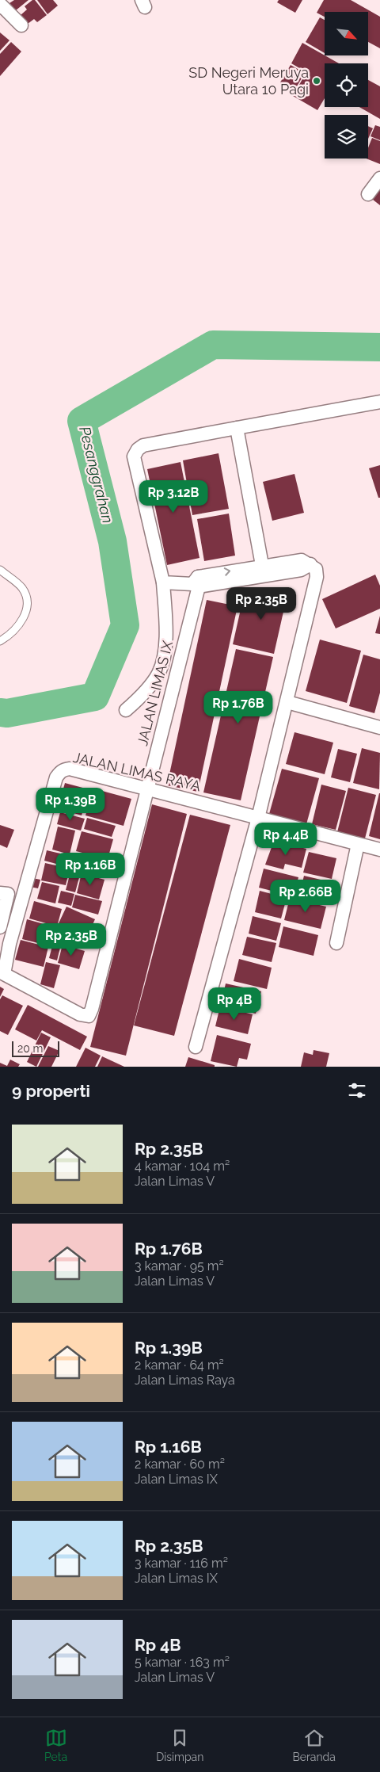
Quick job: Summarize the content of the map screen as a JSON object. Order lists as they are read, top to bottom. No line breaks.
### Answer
{"streets":{"street":["JALAN LIMAS IX","JALAN LIMAS RAYA"]},"crossings":[["JALAN LIMAS IX","JALAN LIMAS RAYA"]],"water":["Pesanggrahan"],"places":["SD Negeri Meruya Utara 10 Pagi"],"scale_bar":"20 m","north":"bottom right","page":{"price":["Rp 3.12B","Rp 2.35B","Rp 1.76B","Rp 1.39B","Rp 4.4B","Rp 1.16B","Rp 2.66B","Rp 2.35B","Rp 4B"],"scale":"20 m","heading":"9 properti","list":[{"name":"Rp 2.35B","note":"4 kamar · 104 m² · Jalan Limas V"},{"name":"Rp 1.76B","note":"3 kamar · 95 m² · Jalan Limas V"},{"name":"Rp 1.39B","note":"2 kamar · 64 m² · Jalan Limas Raya"},{"name":"Rp 1.16B","note":"2 kamar · 60 m² · Jalan Limas IX"},{"name":"Rp 2.35B","note":"3 kamar · 116 m² · Jalan Limas IX"},{"name":"Rp 4B","note":"5 kamar · 163 m² · Jalan Limas V"}],"tabs":["Peta","Disimpan","Beranda"]}}
